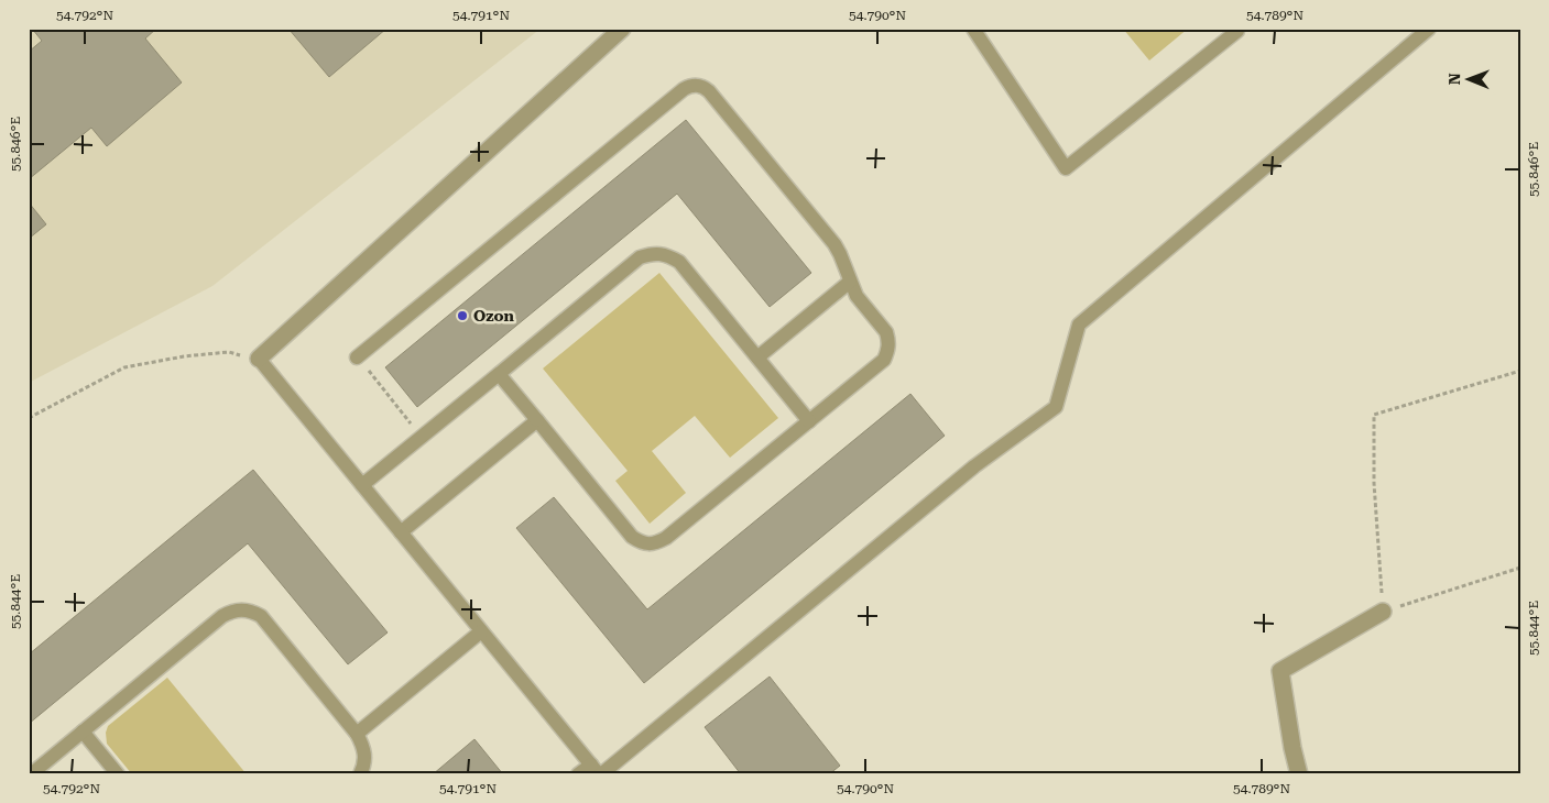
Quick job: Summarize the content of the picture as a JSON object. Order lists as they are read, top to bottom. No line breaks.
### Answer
{"places":["Ozon"],"north":"left","coordinates":["54.792°N","54.791°N","54.790°N","54.789°N","55.846°E","55.844°E"]}
